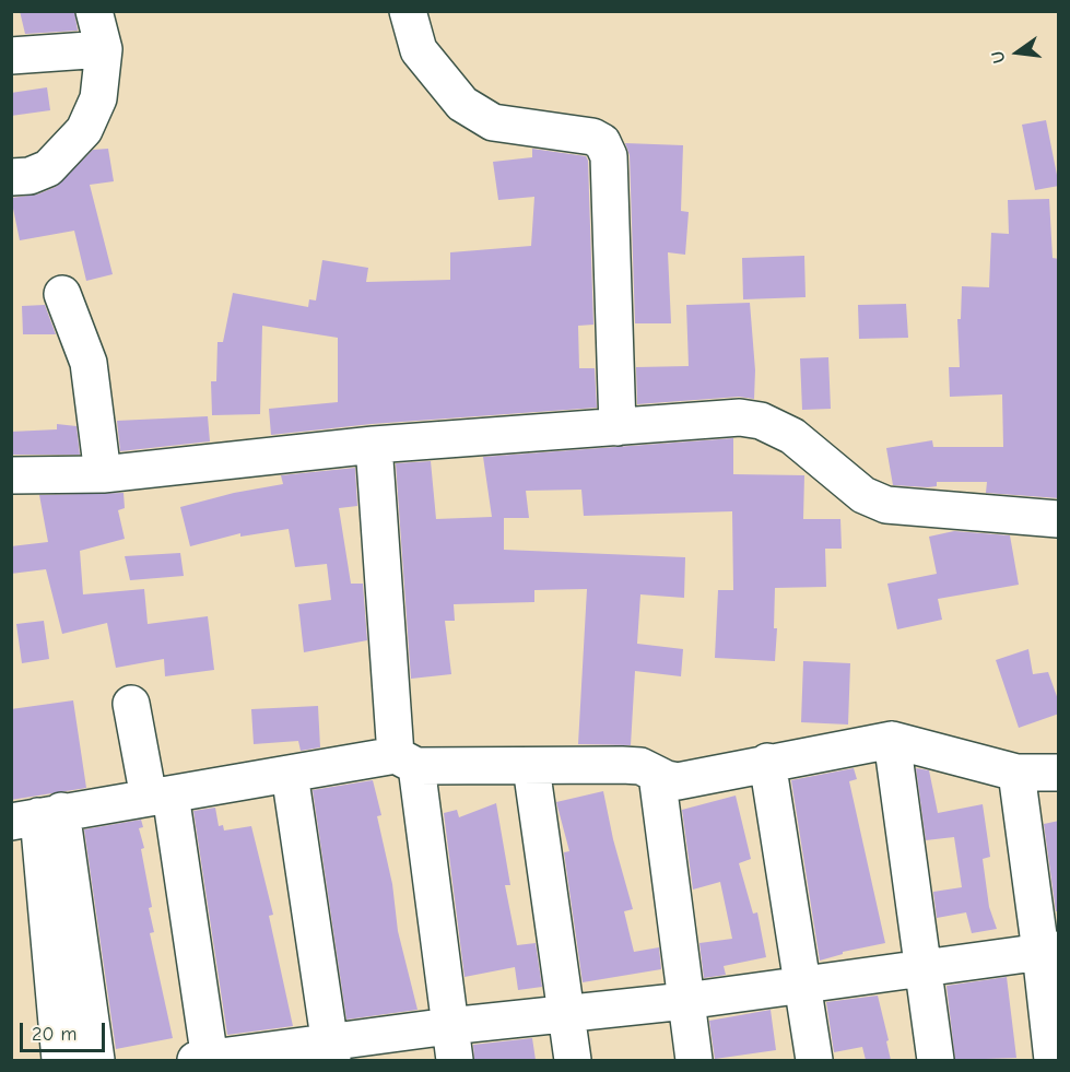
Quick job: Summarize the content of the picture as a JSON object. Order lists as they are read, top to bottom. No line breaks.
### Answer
{"scale_bar":"20 m","north":"left"}
